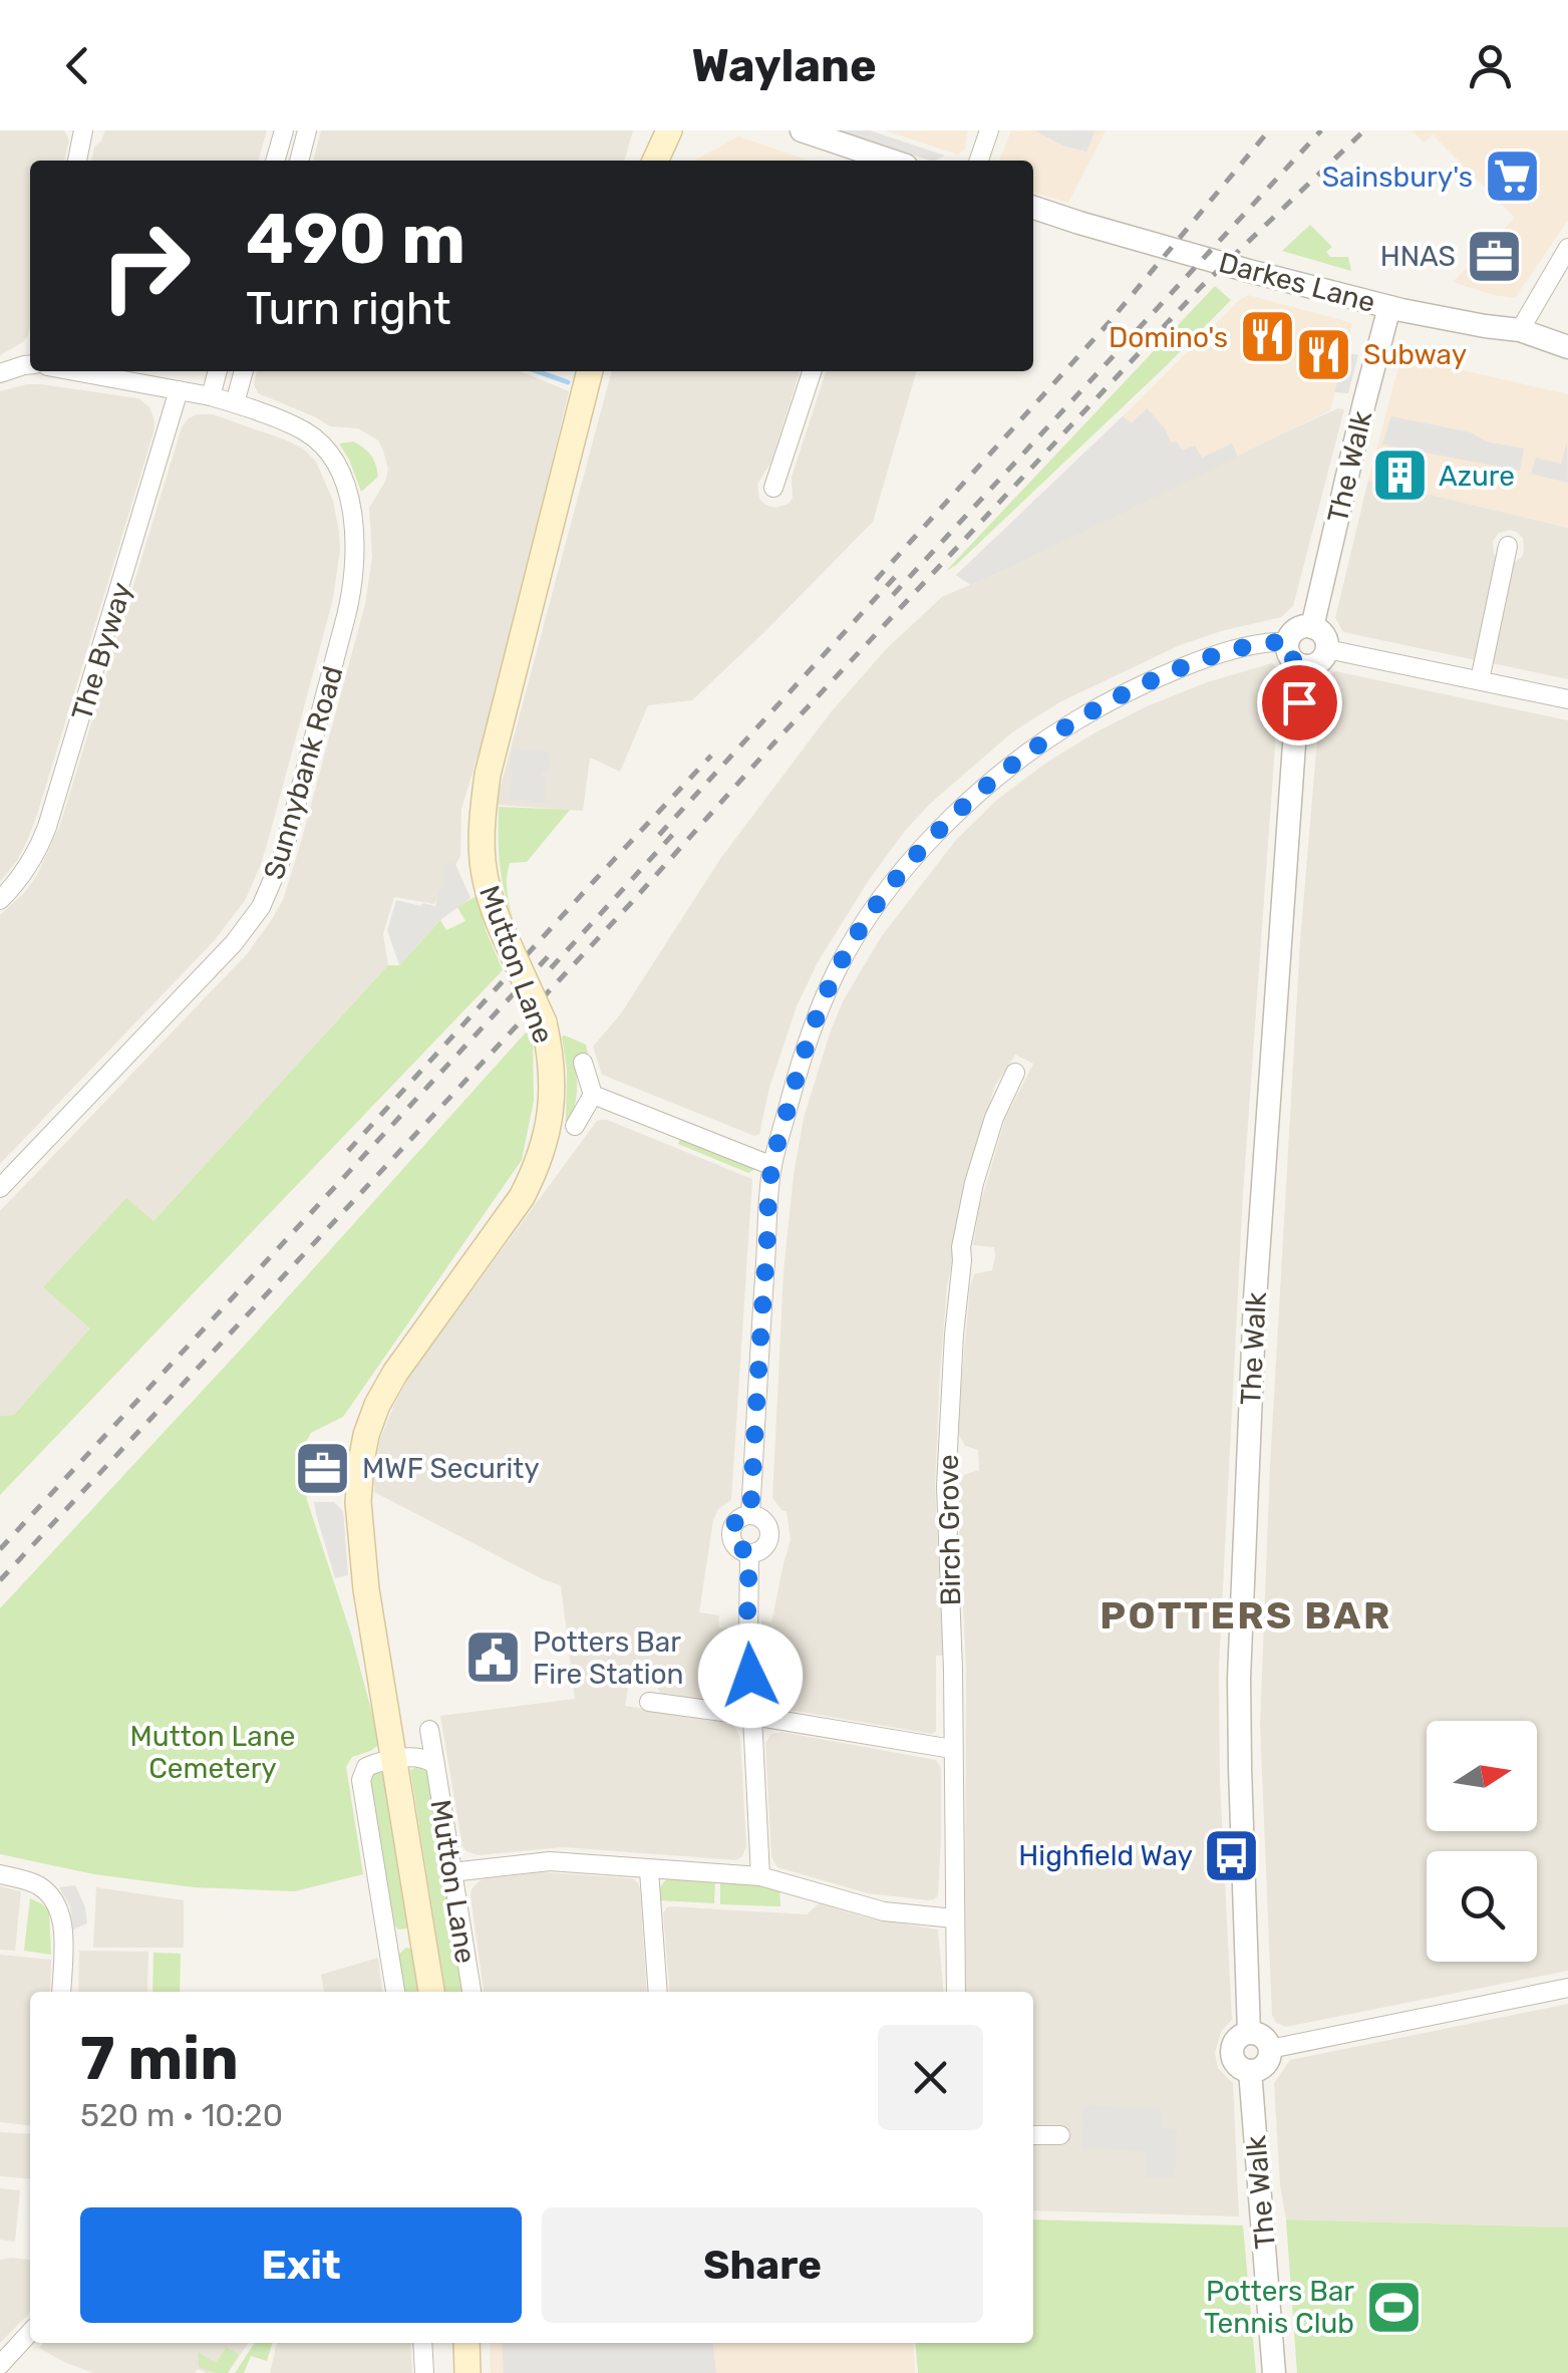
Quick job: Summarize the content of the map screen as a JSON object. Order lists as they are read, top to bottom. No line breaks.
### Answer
{"streets":{"main road":["Mutton Lane"],"street":["Darkes Lane","The Walk","The Byway","Sunnybank Road","Birch Grove"]},"crossings":[["Darkes Lane","The Walk"],["The Byway","Sunnybank Road"]],"districts":["POTTERS BAR"],"parks":["Mutton Lane Cemetery"],"places":{"supermarket":["Sainsbury's"],"office":["HNAS","MWF Security"],"restaurant":["Domino's","Subway"],"building":["Azure"],"public building":["Potters Bar Fire Station"],"bus stop":["Highfield Way"],"sports":["Potters Bar Tennis Club"]},"north":"right","page":{"header":"Waylane","turn":["490 m","Turn right"],"heading":["7 min","520 m · 10:20"],"buttons":["Exit","Share"]}}
